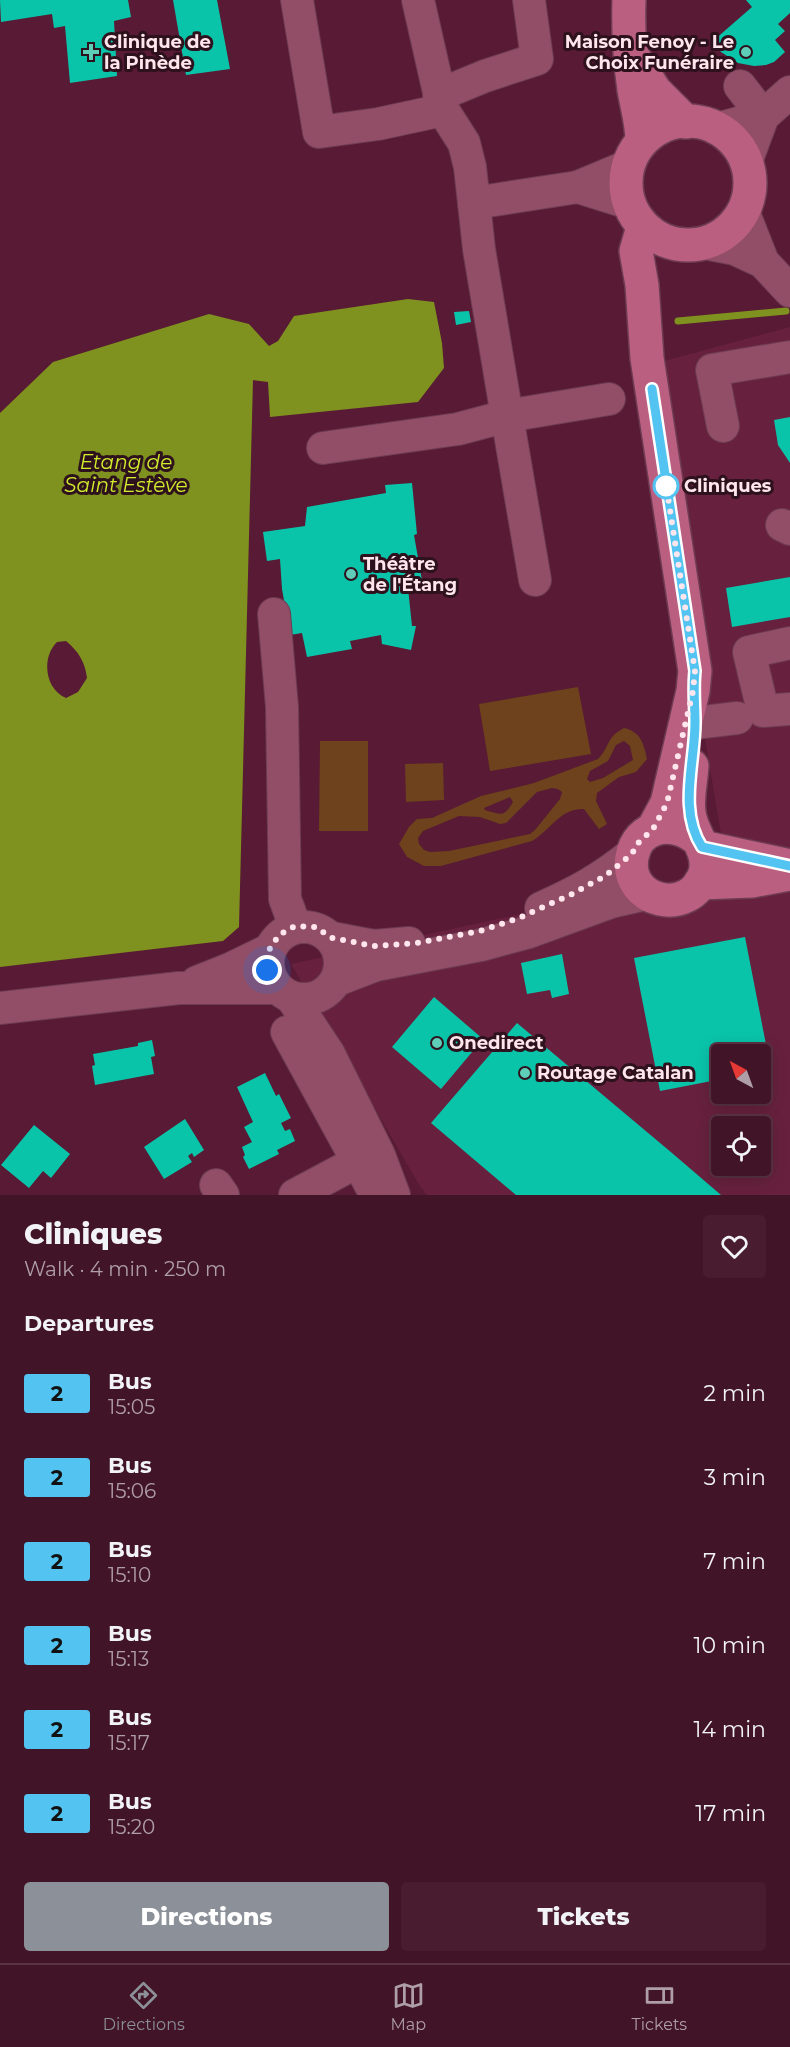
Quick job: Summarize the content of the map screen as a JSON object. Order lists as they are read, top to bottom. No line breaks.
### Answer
{"water":["Etang de Saint Estève"],"places":{"health":["Clinique de la Pinède"],"other":["Maison Fenoy - Le Choix Funéraire","Cliniques","Théâtre de l'Étang","Onedirect","Routage Catalan"]},"lines":["bus line 2"],"north":"top left","page":{"heading":[["Cliniques","Walk · 4 min · 250 m"],"Departures"],"list":[{"mark":"2","name":"Bus","note":"15:05","value":"2 min"},{"mark":"2","name":"Bus","note":"15:06","value":"3 min"},{"mark":"2","name":"Bus","note":"15:10","value":"7 min"},{"mark":"2","name":"Bus","note":"15:13","value":"10 min"},{"mark":"2","name":"Bus","note":"15:17","value":"14 min"},{"mark":"2","name":"Bus","note":"15:20","value":"17 min"}],"buttons":["Directions","Tickets"],"tabs":["Directions","Map","Tickets"]}}
